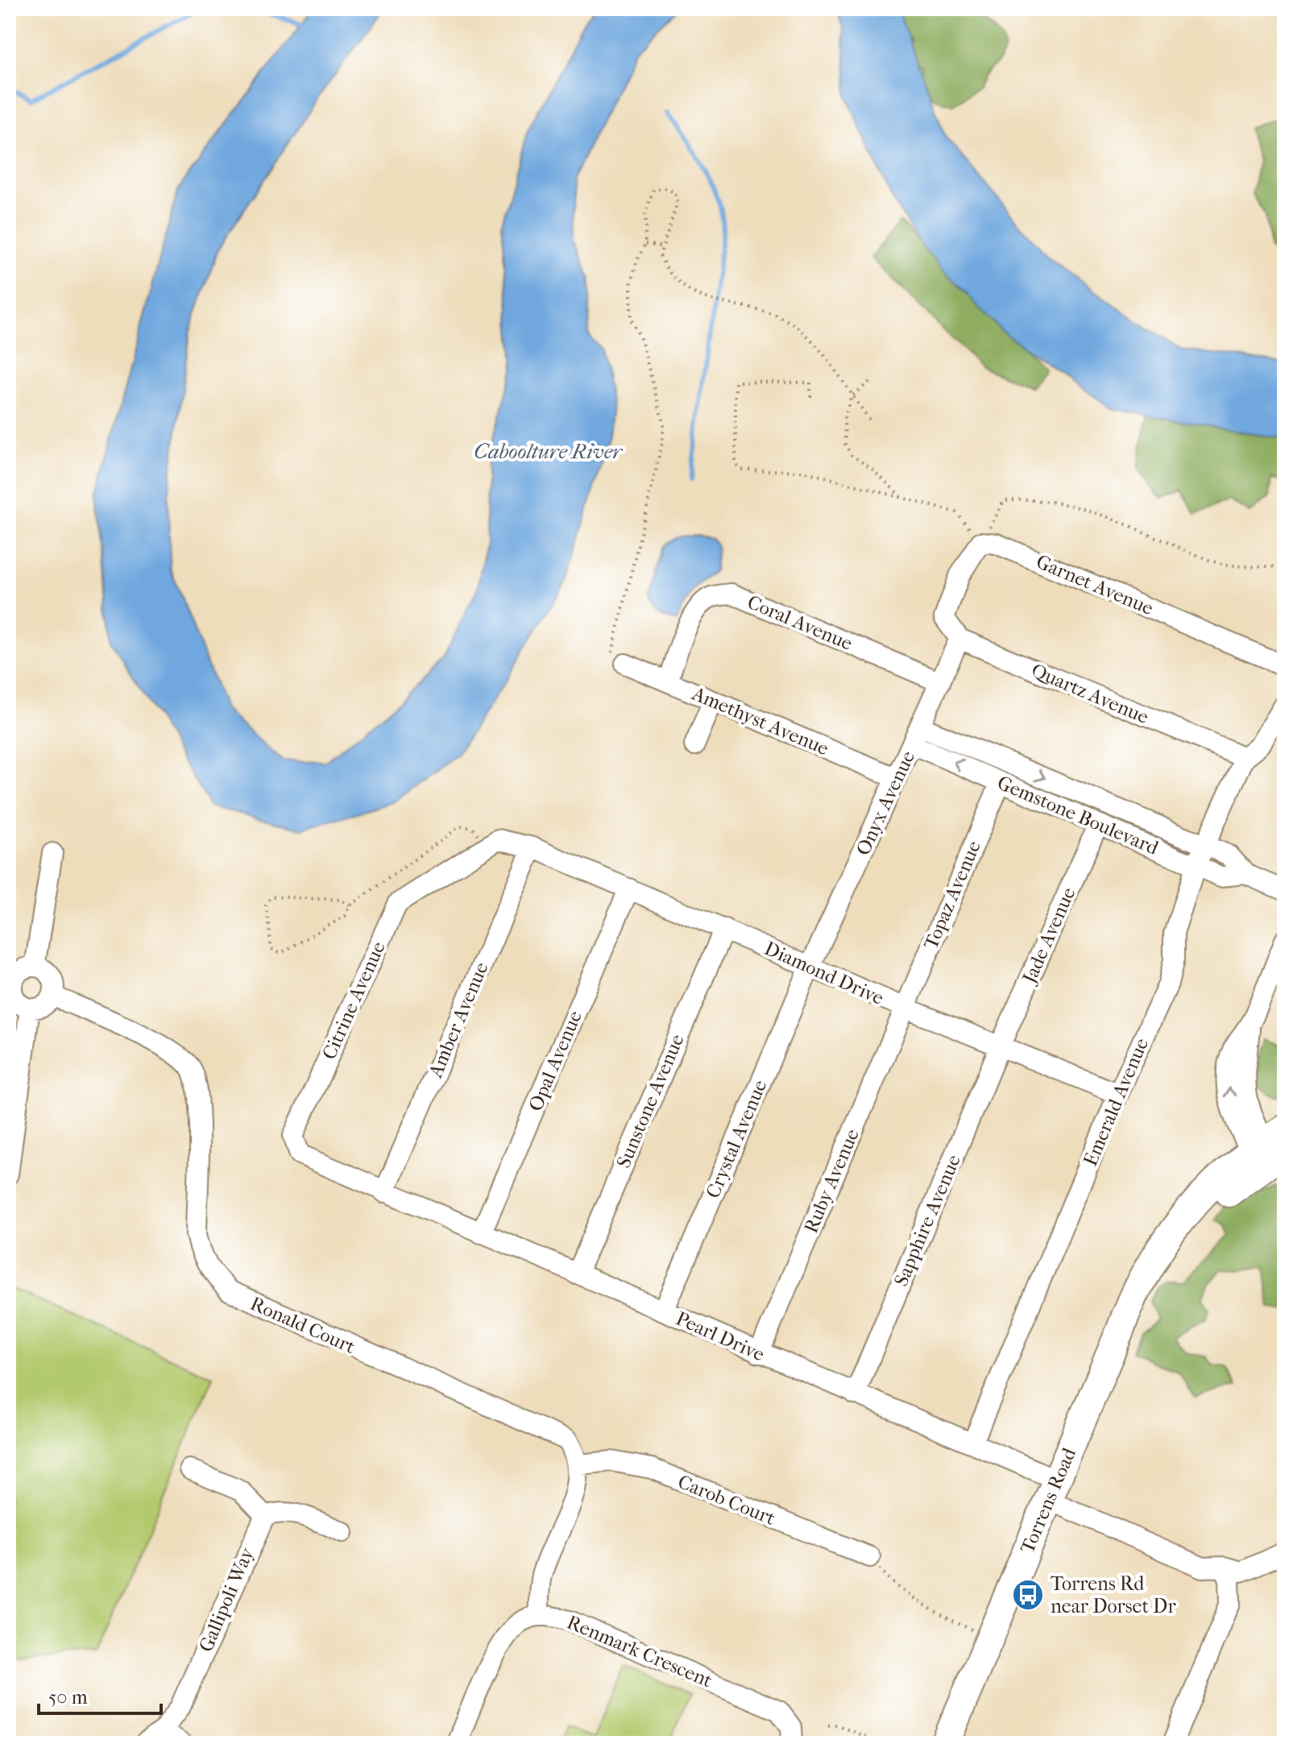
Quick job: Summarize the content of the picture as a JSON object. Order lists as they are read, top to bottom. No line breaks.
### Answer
{"streets":{"main road":["Torrens Road"],"street":["Garnet Avenue","Coral Avenue","Quartz Avenue","Amethyst Avenue","Onyx Avenue","Gemstone Boulevard","Topaz Avenue","Jade Avenue","Diamond Drive","Citrine Avenue","Amber Avenue","Opal Avenue","Sunstone Avenue","Emerald Avenue","Crystal Avenue","Ruby Avenue","Sapphire Avenue","Ronald Court","Pearl Drive","Carob Court","Gallipoli Way","Renmark Crescent"]},"crossings":[["Coral Avenue","Amethyst Avenue"],["Coral Avenue","Onyx Avenue"],["Quartz Avenue","Onyx Avenue"],["Quartz Avenue","Emerald Avenue"],["Amethyst Avenue","Onyx Avenue"],["Onyx Avenue","Gemstone Boulevard"],["Onyx Avenue","Diamond Drive"],["Onyx Avenue","Crystal Avenue"],["Gemstone Boulevard","Topaz Avenue"],["Gemstone Boulevard","Jade Avenue"],["Gemstone Boulevard","Emerald Avenue"],["Topaz Avenue","Diamond Drive"],["Topaz Avenue","Ruby Avenue"],["Jade Avenue","Diamond Drive"],["Jade Avenue","Sapphire Avenue"],["Diamond Drive","Citrine Avenue"],["Diamond Drive","Amber Avenue"],["Diamond Drive","Opal Avenue"],["Diamond Drive","Sunstone Avenue"],["Diamond Drive","Emerald Avenue"],["Diamond Drive","Crystal Avenue"],["Diamond Drive","Ruby Avenue"],["Diamond Drive","Sapphire Avenue"],["Citrine Avenue","Amber Avenue"],["Citrine Avenue","Pearl Drive"],["Amber Avenue","Pearl Drive"],["Opal Avenue","Pearl Drive"],["Sunstone Avenue","Pearl Drive"],["Emerald Avenue","Pearl Drive"],["Crystal Avenue","Pearl Drive"],["Ruby Avenue","Pearl Drive"],["Sapphire Avenue","Pearl Drive"],["Ronald Court","Carob Court"],["Pearl Drive","Torrens Road"]],"water":["Caboolture River"],"places":{"bus stop":["Torrens Rd near Dorset Dr"]},"scale_bar":"50 m"}
